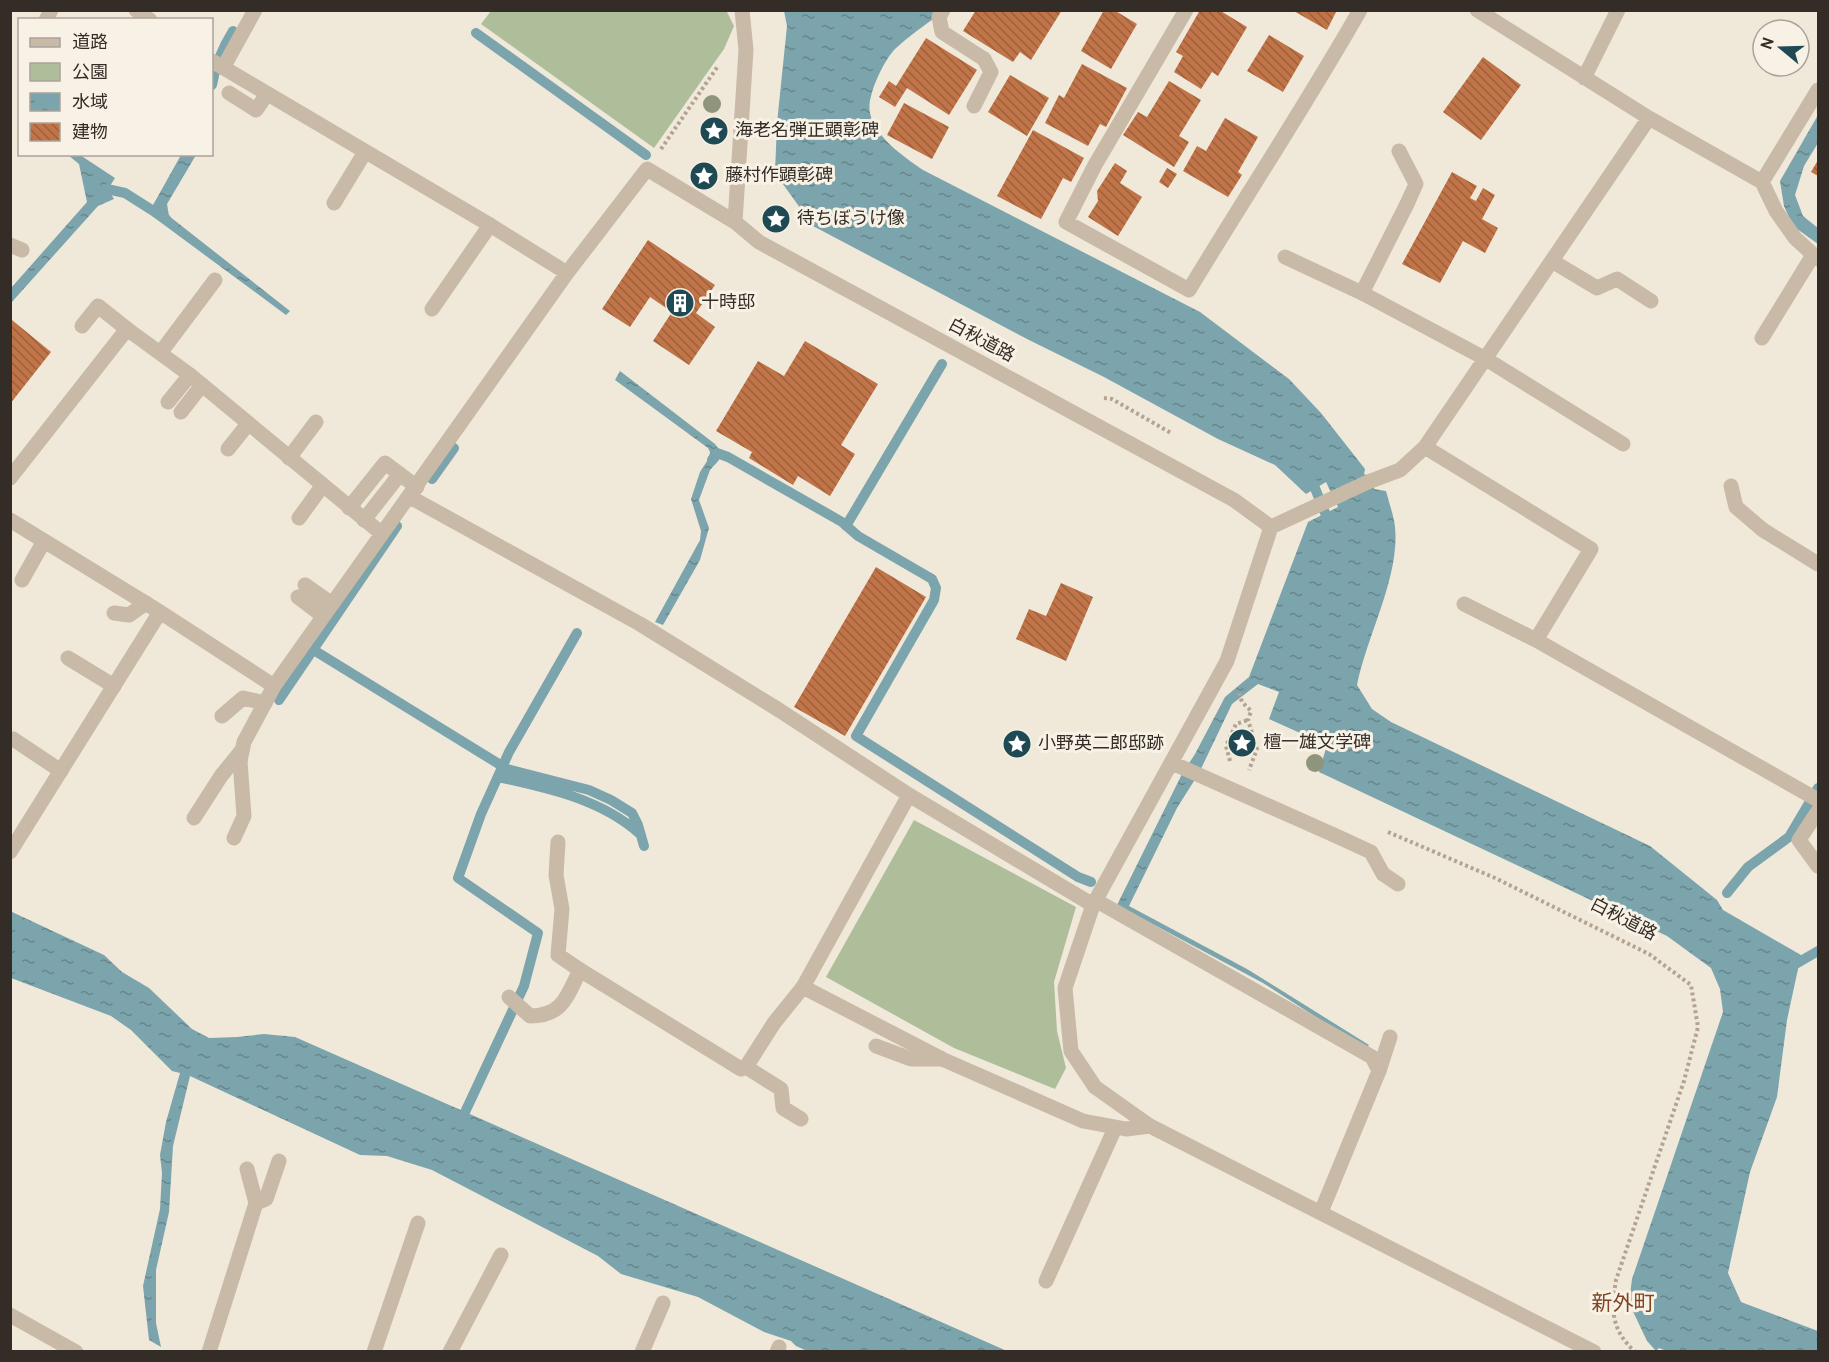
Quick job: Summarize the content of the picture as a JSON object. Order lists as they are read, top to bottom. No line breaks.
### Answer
{"streets":{"street":["白秋道路"]},"districts":["新外町"],"places":{"place":["海老名弾正顕彰碑","藤村作顕彰碑","待ちぼうけ像","檀一雄文学碑","小野英二郎邸跡"],"building":["十時邸"]},"legend":["道路","公園","水域","建物"],"north":"left"}
